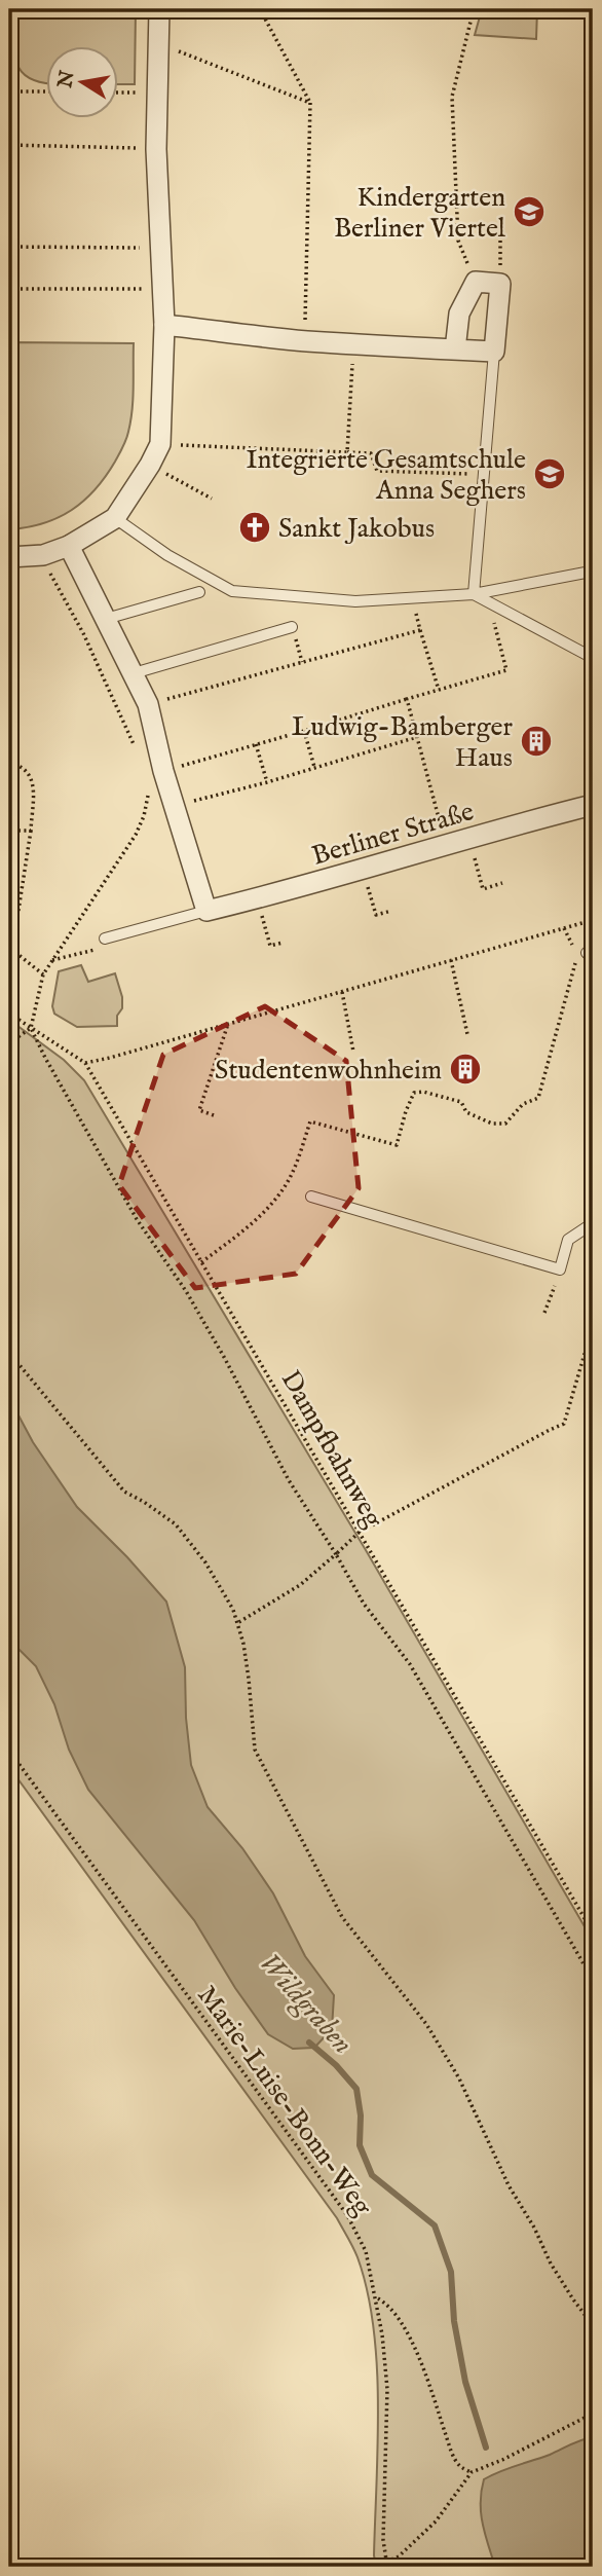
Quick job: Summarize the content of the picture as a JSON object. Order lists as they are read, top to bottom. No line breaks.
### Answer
{"streets":{"street":["Berliner Straße"],"path":["Dampfbahnweg","Marie-Luise-Bonn-Weg"]},"water":["Wildgraben"],"places":{"school or university":["Kindergarten Berliner Viertel","Integrierte Gesamtschule Anna Seghers"],"church":["Sankt Jakobus"],"building":["Ludwig-Bamberger Haus","Studentenwohnheim"]},"north":"left"}
